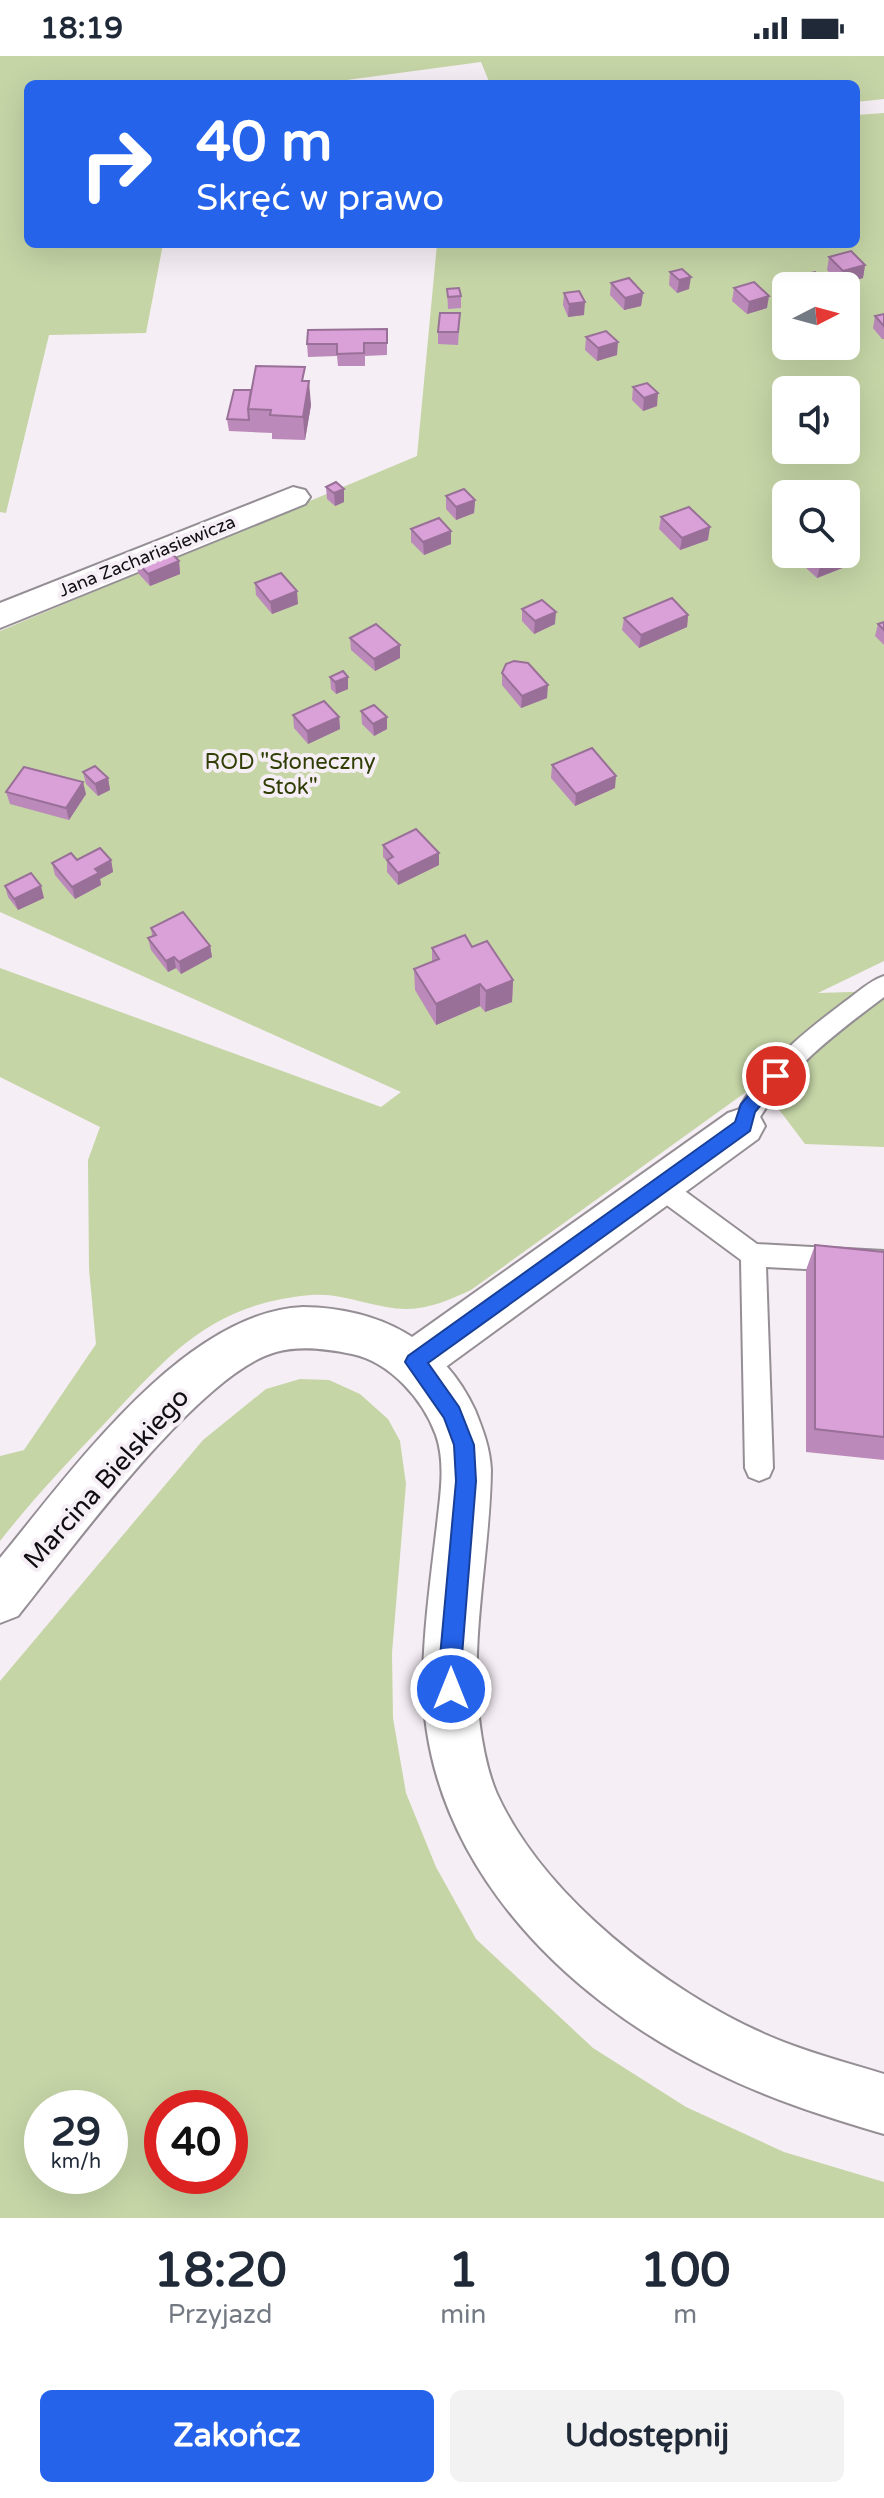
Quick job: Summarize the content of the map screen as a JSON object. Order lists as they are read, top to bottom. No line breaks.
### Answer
{"streets":{"street":["Jana Zachariasiewicza","Marcina Bielskiego"]},"parks":["ROD \"Słoneczny Stok\""],"north":"right","page":{"status":"18:19","turn":["40 m","Skręć w prawo"],"speed":"29 km/h","limit":"40","eta":["18:20","Przyjazd","1","min","100","m"],"buttons":["Zakończ","Udostępnij"]}}
